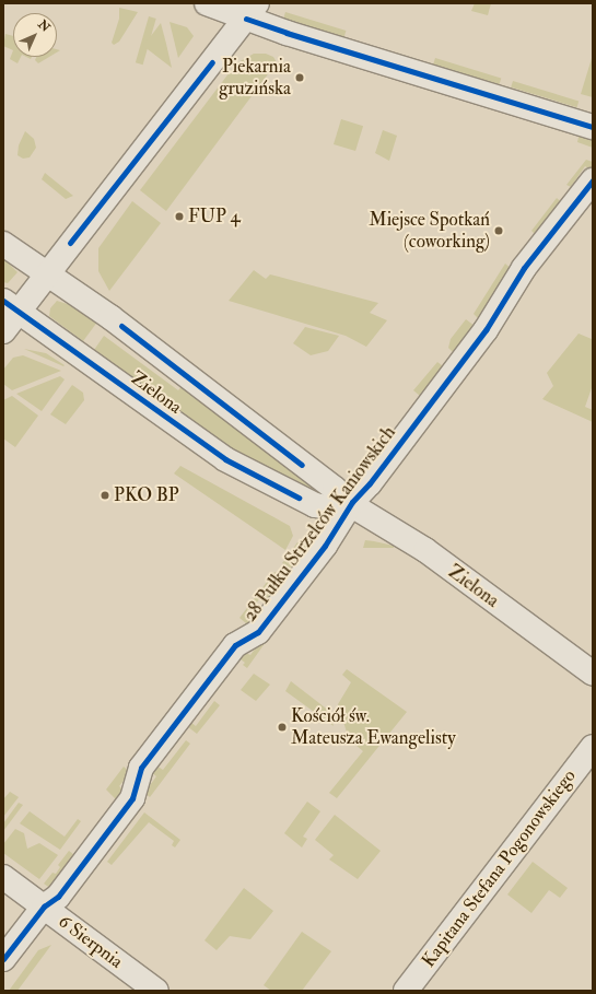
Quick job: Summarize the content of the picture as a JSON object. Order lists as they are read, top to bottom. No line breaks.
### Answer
{"streets":{"street":["Zielona","28 Pułku Strzelców Kaniowskich","Kapitana Stefana Pogonowskiego","6 Sierpnia"]},"crossings":[["Zielona","28 Pułku Strzelców Kaniowskich"],["28 Pułku Strzelców Kaniowskich","6 Sierpnia"]],"places":["Piekarnia gruzińska","FUP 4","Miejsce Spotkań (coworking)","PKO BP","Kościół św. Mateusza Ewangelisty"],"north":"top right"}
